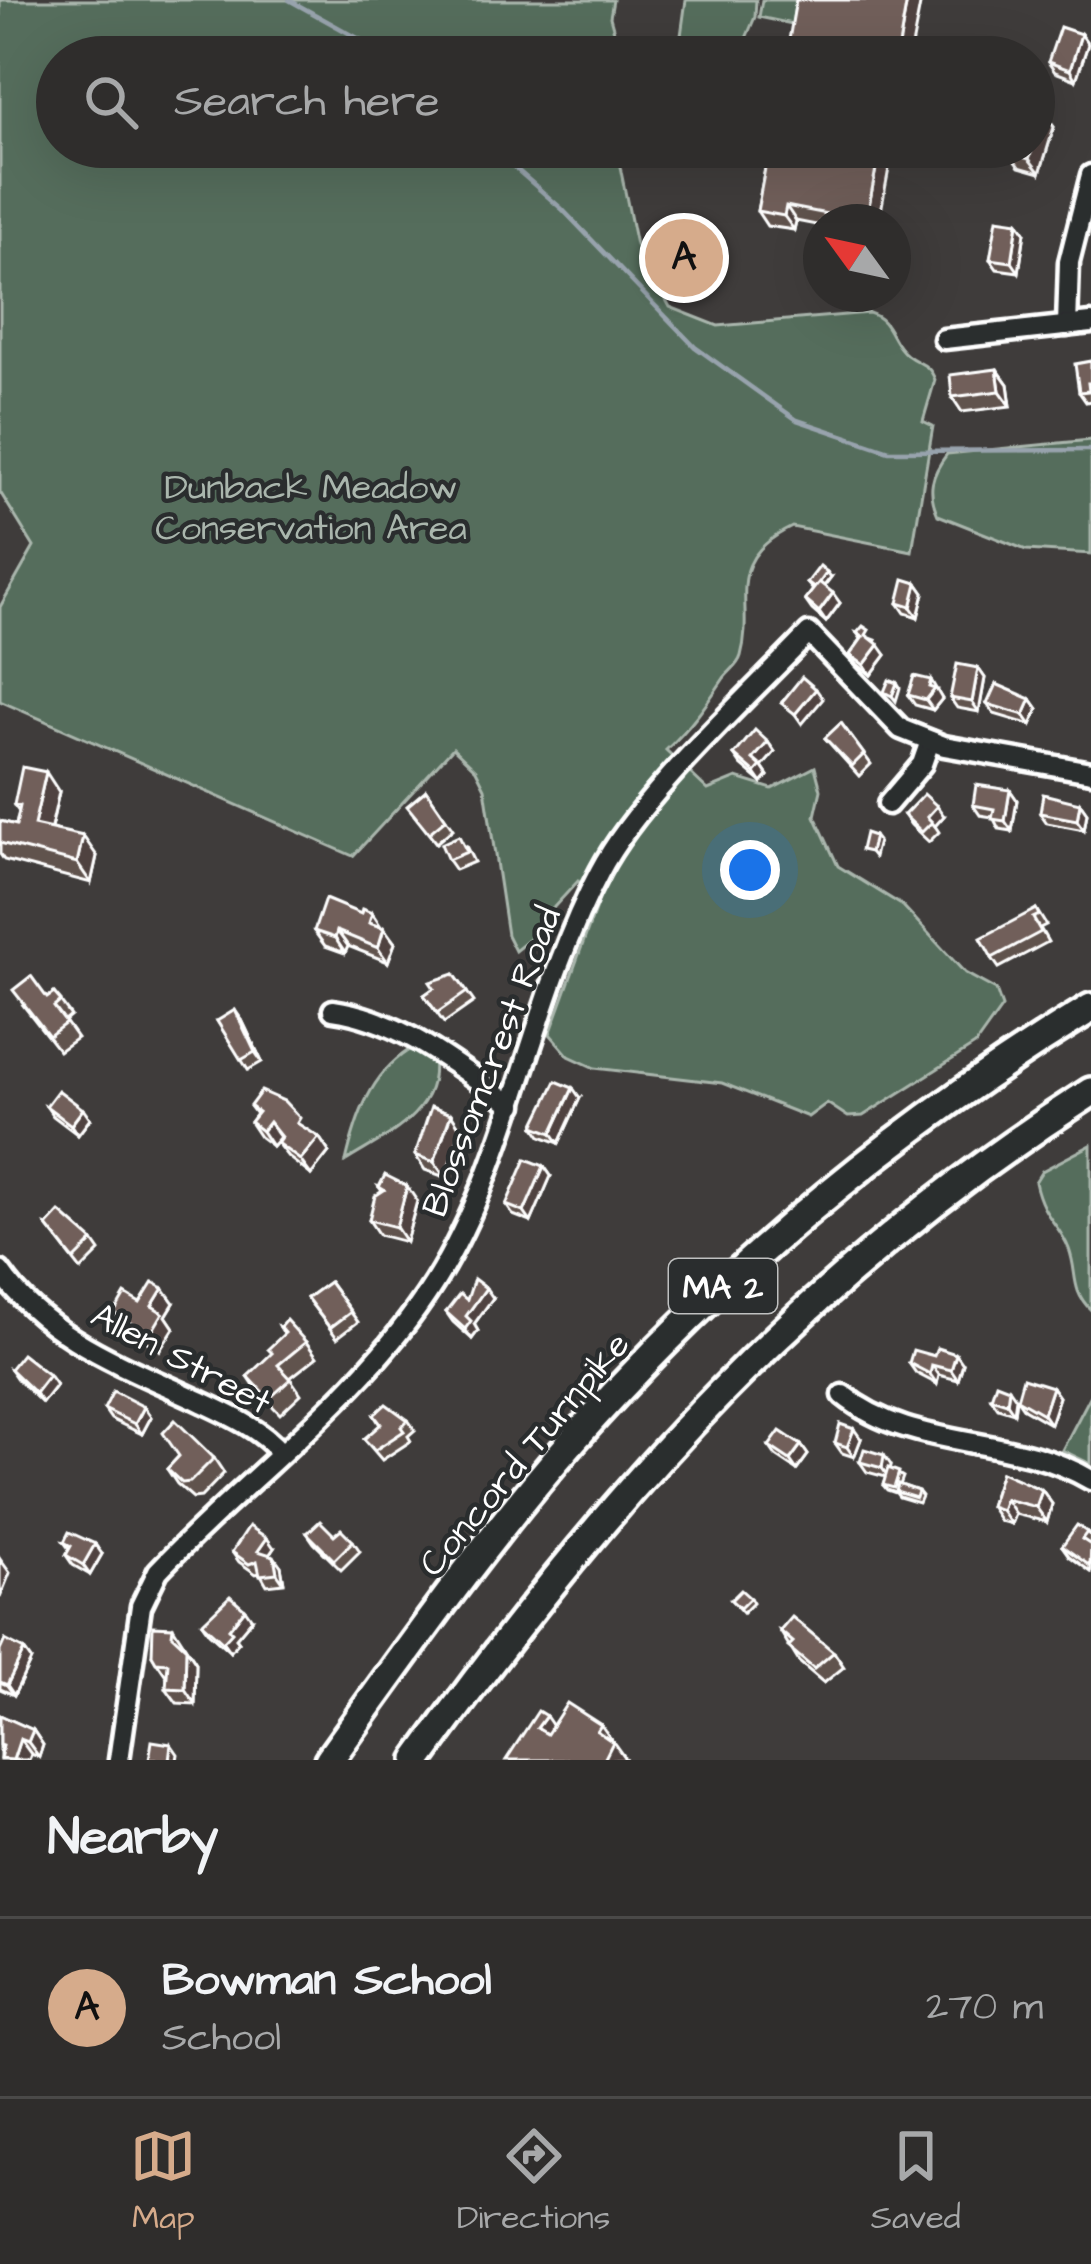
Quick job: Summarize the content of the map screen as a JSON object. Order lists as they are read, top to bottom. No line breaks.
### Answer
{"streets":{"highway":["MA 2","Concord Turnpike"],"street":["Blossomcrest Road","Allen Street"]},"crossings":[["Blossomcrest Road","Allen Street"]],"parks":["Dunback Meadow Conservation Area"],"north":"top left","page":{"search":"Search here","pins":"A","heading":"Nearby","list":[{"mark":"A","name":"Bowman School","note":"School","value":"270 m"}],"nav":["Map","Directions","Saved"]}}
